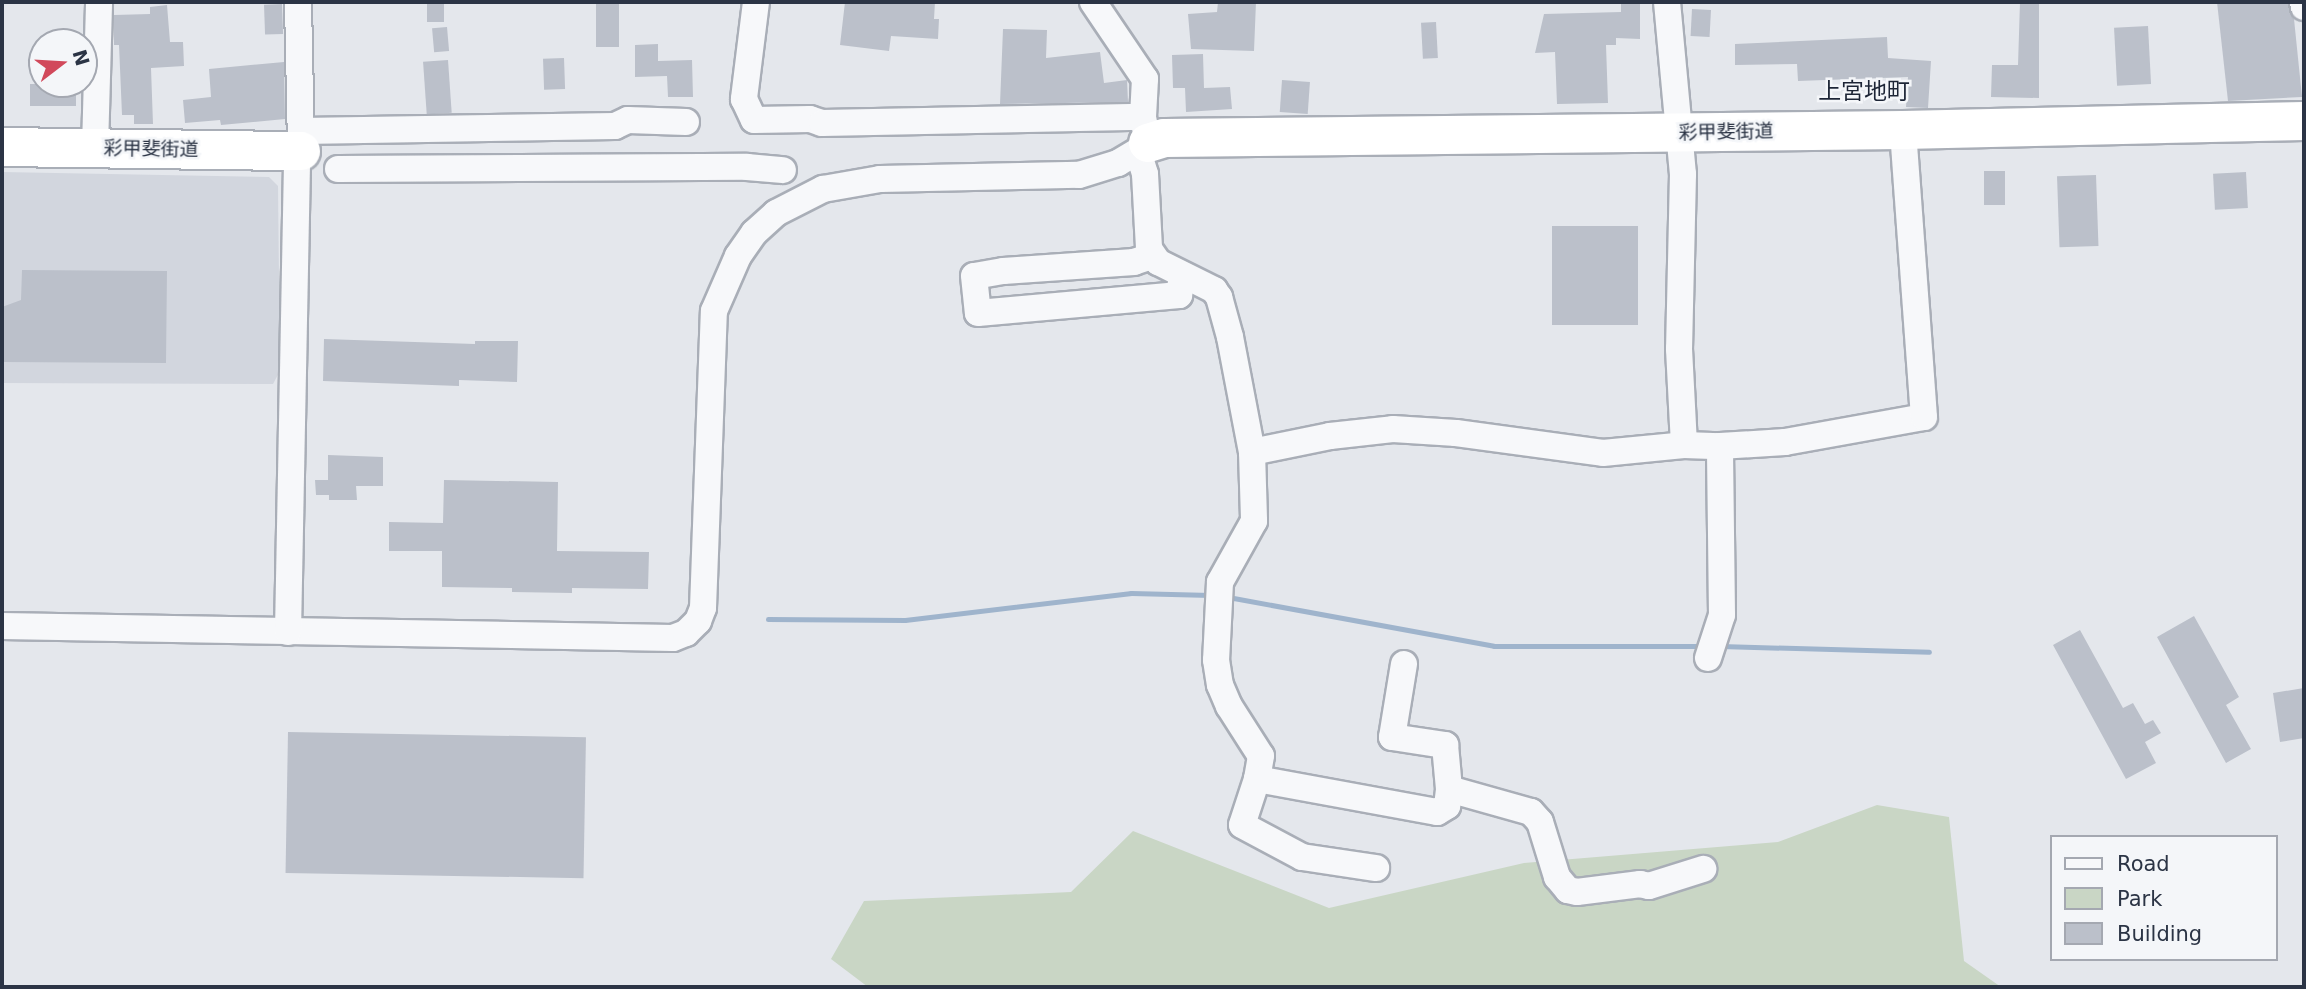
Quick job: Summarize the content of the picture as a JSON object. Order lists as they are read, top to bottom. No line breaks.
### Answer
{"streets":{"highway":["彩甲斐街道"]},"districts":["上宮地町"],"legend":["Road","Park","Building"],"north":"right"}
